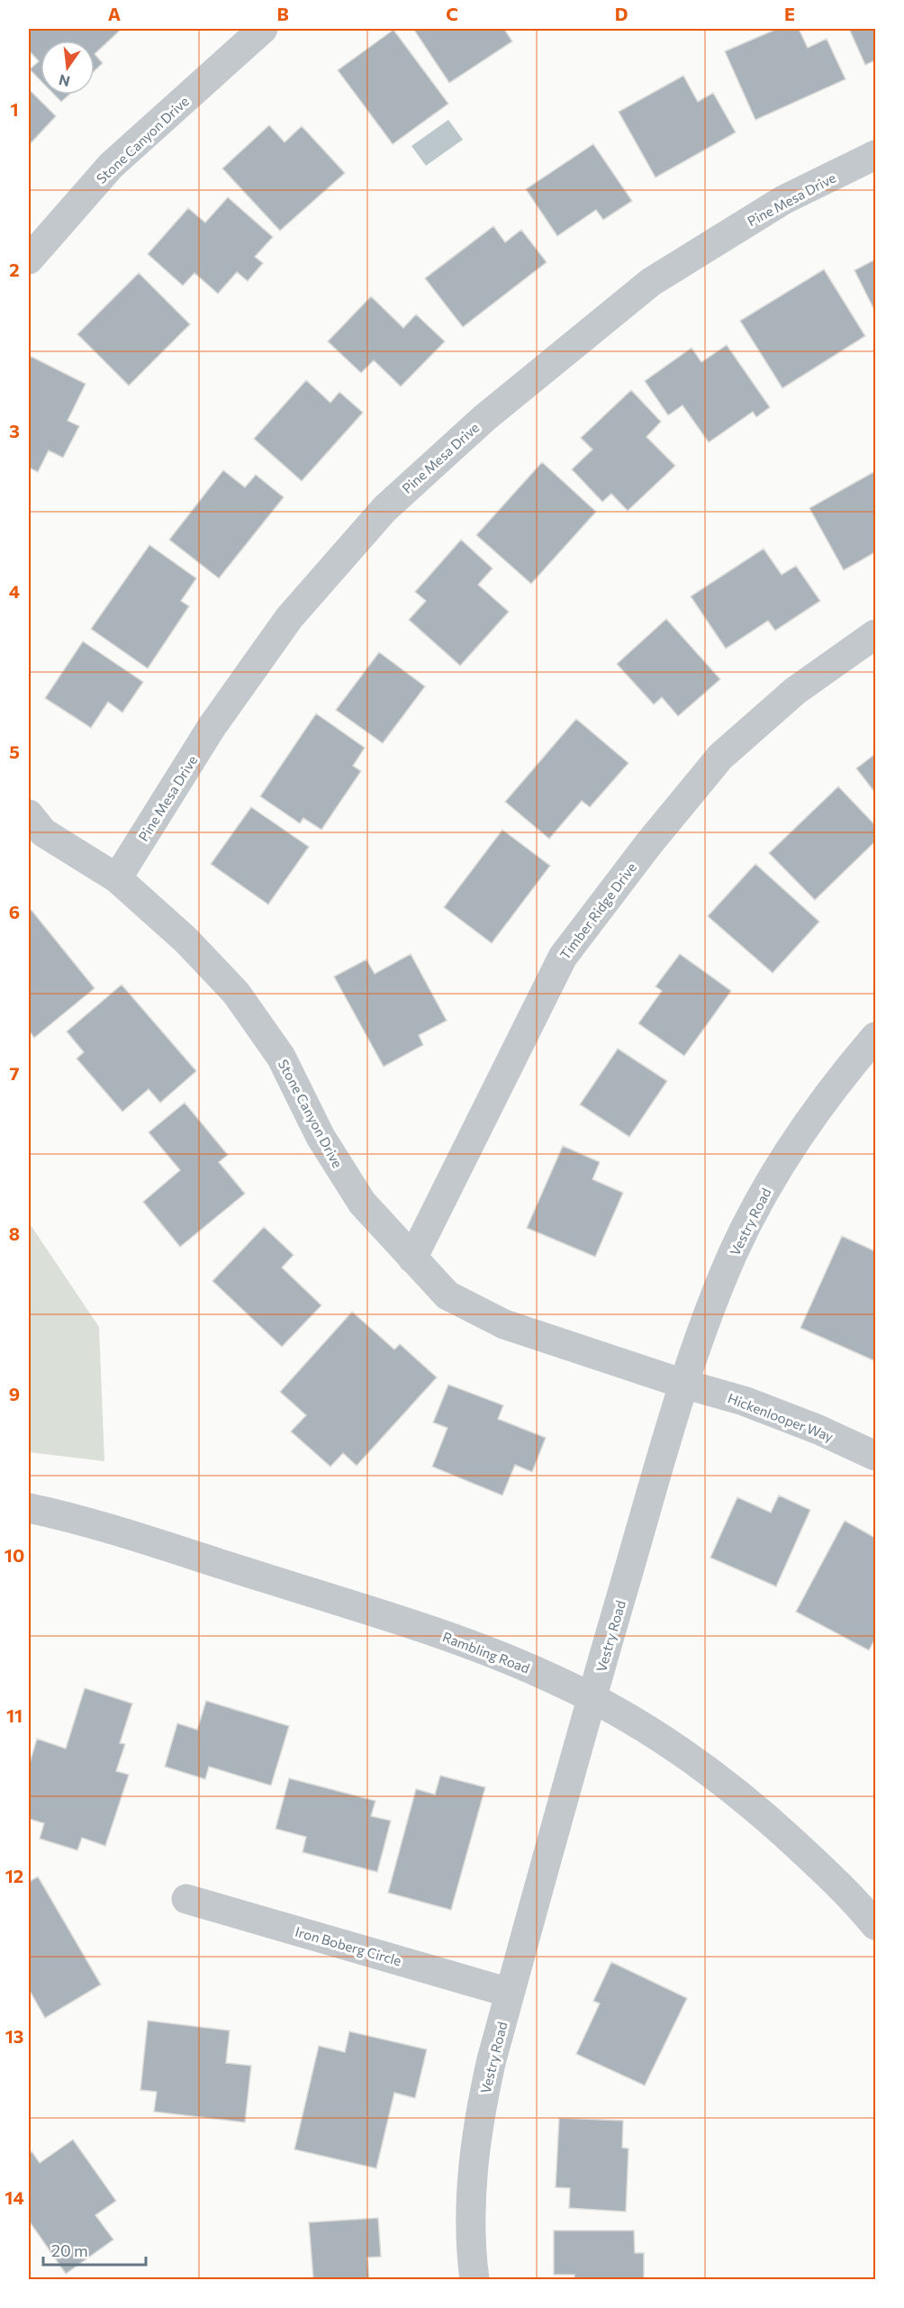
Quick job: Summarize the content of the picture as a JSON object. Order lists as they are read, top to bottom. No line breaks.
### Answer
{"streets":{"street":["Stone Canyon Drive","Pine Mesa Drive","Timber Ridge Drive","Vestry Road","Hickenlooper Way","Rambling Road","Iron Boberg Circle"]},"crossings":[["Stone Canyon Drive","Pine Mesa Drive"],["Stone Canyon Drive","Timber Ridge Drive"],["Stone Canyon Drive","Vestry Road"],["Stone Canyon Drive","Hickenlooper Way"],["Vestry Road","Hickenlooper Way"],["Vestry Road","Rambling Road"],["Vestry Road","Iron Boberg Circle"]],"scale_bar":"20 m","north":"bottom","grid":{"columns":["A","B","C","D","E"],"rows":["1","2","3","4","5","6","7","8","9","10","11","12","13","14"]}}
